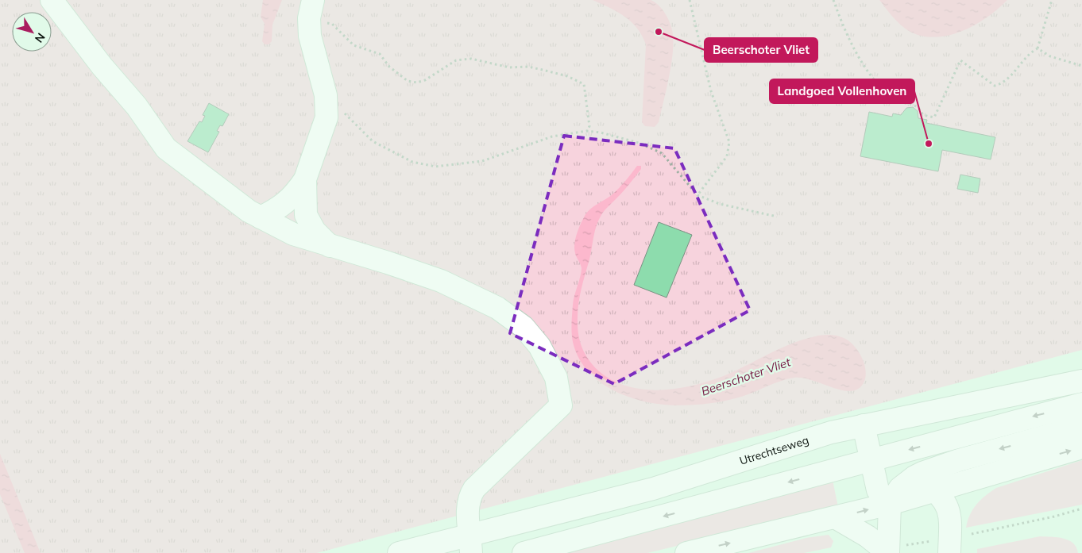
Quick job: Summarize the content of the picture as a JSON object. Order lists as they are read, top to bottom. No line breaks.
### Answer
{"streets":{"main road":["Utrechtseweg"]},"water":["Beerschoter Vliet"],"places":["Beerschoter Vliet","Landgoed Vollenhoven"],"north":"bottom right"}
